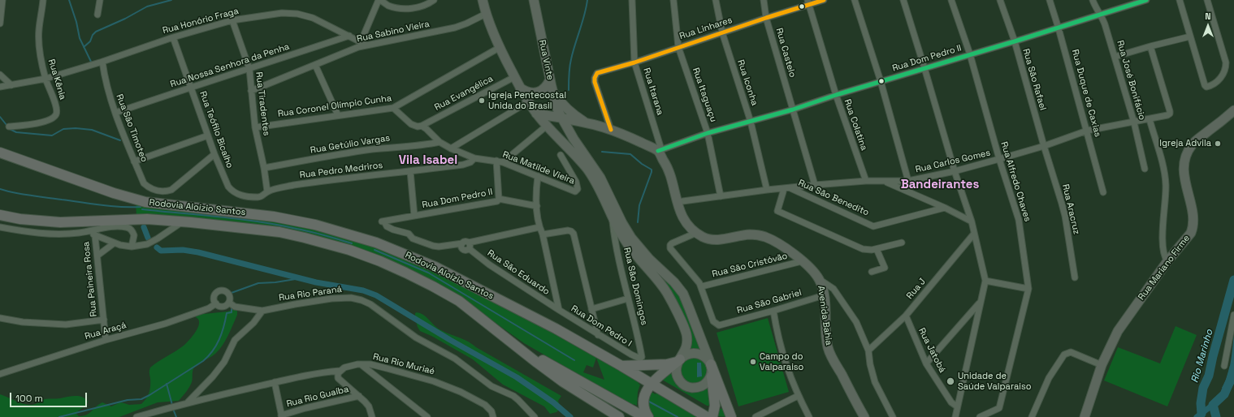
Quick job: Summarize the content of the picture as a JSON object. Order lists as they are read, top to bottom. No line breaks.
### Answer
{"streets":{"main road":["Rua Vinte","Rodovia Aloízio Santos","Rua Mariano Firme","Avenida Bahia"],"street":["Rua Honório Fraga","Rua Linhares","Rua Sabino Vieira","Rua Castelo","Rua Dom Pedro II","Rua Nossa Senhora da Penha","Rua Kênia","Rua São Rafael","Rua José Bonifácio","Rua Iconha","Rua Itarana","Rua Evangélica","Rua Duque de Caxias","Rua Itaguaçu","Rua Tiradentes","Rua Coronel Olímpio Cunha","Rua Colatina","Rua São Timoteo","Rua Teófilo Bicalho","Rua Getúlio Vargas","Rua Carlos Gomes","Rua Matilde Vieira","Rua Pedro Medriros","Rua Alfredo Chaves","Rua São Benedito","Rua Aracruz","Rua São Cristóvão","Rua São Eduardo","Rua Paineira Rosa","Rua São Domingos","Rua J","Rua Rio Paraná","Rua São Gabriel","Rua Dom Pedro I","Rua Araçá","Rua Jatobá","Rua Rio Muriaé","Rua Rio Guaíba"]},"crossings":[["Rua Honório Fraga","Rua Sabino Vieira"],["Rua Honório Fraga","Rua Nossa Senhora da Penha"],["Rua Honório Fraga","Rua Kênia"],["Rua Honório Fraga","Rua Tiradentes"],["Rua Honório Fraga","Rua São Timoteo"],["Rua Honório Fraga","Rua Teófilo Bicalho"],["Rua Linhares","Rua Castelo"],["Rua Linhares","Rua Iconha"],["Rua Linhares","Rua Itarana"],["Rua Linhares","Rua Itaguaçu"],["Rua Linhares","Rua Colatina"],["Rua Sabino Vieira","Rua Tiradentes"],["Rua Castelo","Rua Dom Pedro II"],["Rua Castelo","Rua Carlos Gomes"],["Rua Dom Pedro II","Rua São Rafael"],["Rua Dom Pedro II","Rua José Bonifácio"],["Rua Dom Pedro II","Rua Iconha"],["Rua Dom Pedro II","Rua Itarana"],["Rua Dom Pedro II","Rua Duque de Caxias"],["Rua Dom Pedro II","Rua Itaguaçu"],["Rua Dom Pedro II","Rua Colatina"],["Rua Dom Pedro II","Rua Matilde Vieira"],["Rua Dom Pedro II","Rua Alfredo Chaves"],["Rua Dom Pedro II","Rua São Eduardo"],["Rua Dom Pedro II","Avenida Bahia"],["Rua Nossa Senhora da Penha","Rua Tiradentes"],["Rua Nossa Senhora da Penha","Rua São Timoteo"],["Rua Nossa Senhora da Penha","Rua Teófilo Bicalho"],["Rua São Rafael","Rua Carlos Gomes"],["Rua São Rafael","Rua Aracruz"],["Rua José Bonifácio","Rua Carlos Gomes"],["Rua Iconha","Rua Carlos Gomes"],["Rua Itarana","Avenida Bahia"],["Rua Evangélica","Rua Matilde Vieira"],["Rua Duque de Caxias","Rua Carlos Gomes"],["Rua Itaguaçu","Rua Carlos Gomes"],["Rua Tiradentes","Rua Coronel Olímpio Cunha"],["Rua Tiradentes","Rua Teófilo Bicalho"],["Rua Tiradentes","Rua Getúlio Vargas"],["Rua Tiradentes","Rua Pedro Medriros"],["Rua Coronel Olímpio Cunha","Rua Matilde Vieira"],["Rua Colatina","Rua Carlos Gomes"],["Rua São Timoteo","Rua Teófilo Bicalho"],["Rua Teófilo Bicalho","Rua Pedro Medriros"],["Rua Getúlio Vargas","Rua Matilde Vieira"],["Rua Carlos Gomes","Rua Alfredo Chaves"],["Rua Carlos Gomes","Rua São Benedito"],["Rua Carlos Gomes","Rua Aracruz"],["Rua Carlos Gomes","Avenida Bahia"],["Rua Matilde Vieira","Rua Pedro Medriros"],["Rua Matilde Vieira","Rua Dom Pedro I"],["Rua São Cristóvão","Rua São Gabriel"],["Rua São Cristóvão","Avenida Bahia"],["Rua São Eduardo","Rua Dom Pedro I"],["Rua Paineira Rosa","Rua Araçá"],["Rua São Domingos","Rua Dom Pedro I"],["Rua J","Rua Jatobá"],["Rua Rio Paraná","Rua Araçá"],["Rua São Gabriel","Avenida Bahia"]],"districts":["Vila Isabel","Bandeirantes"],"water":["Rio Marinho"],"places":["Igreja Pentecostal Unida do Brasil","Igreja Advila","Campo do Valparaiso","Unidade de Saúde Valparaiso"],"scale_bar":"100 m","north":"top"}
